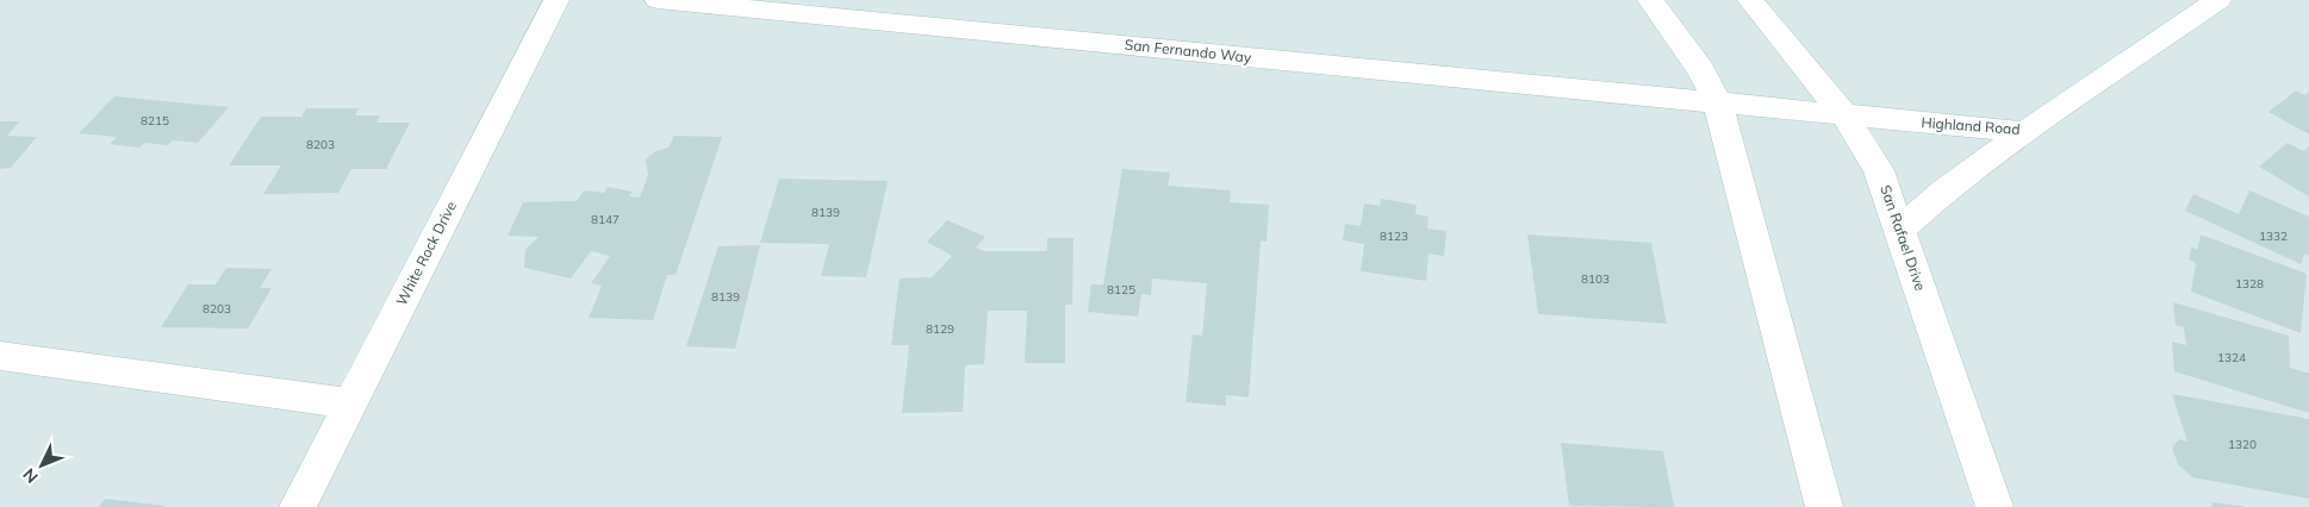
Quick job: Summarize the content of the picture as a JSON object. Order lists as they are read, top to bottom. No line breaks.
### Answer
{"streets":{"street":["San Fernando Way","Highland Road","San Rafael Drive","White Rock Drive"]},"crossings":[["San Fernando Way","Highland Road"],["Highland Road","San Rafael Drive"]],"house_numbers":["8215","8203","8139","8147","8123","1332","8103","1328","8125","8139","8203","8129","1324","1320"],"north":"bottom left"}
